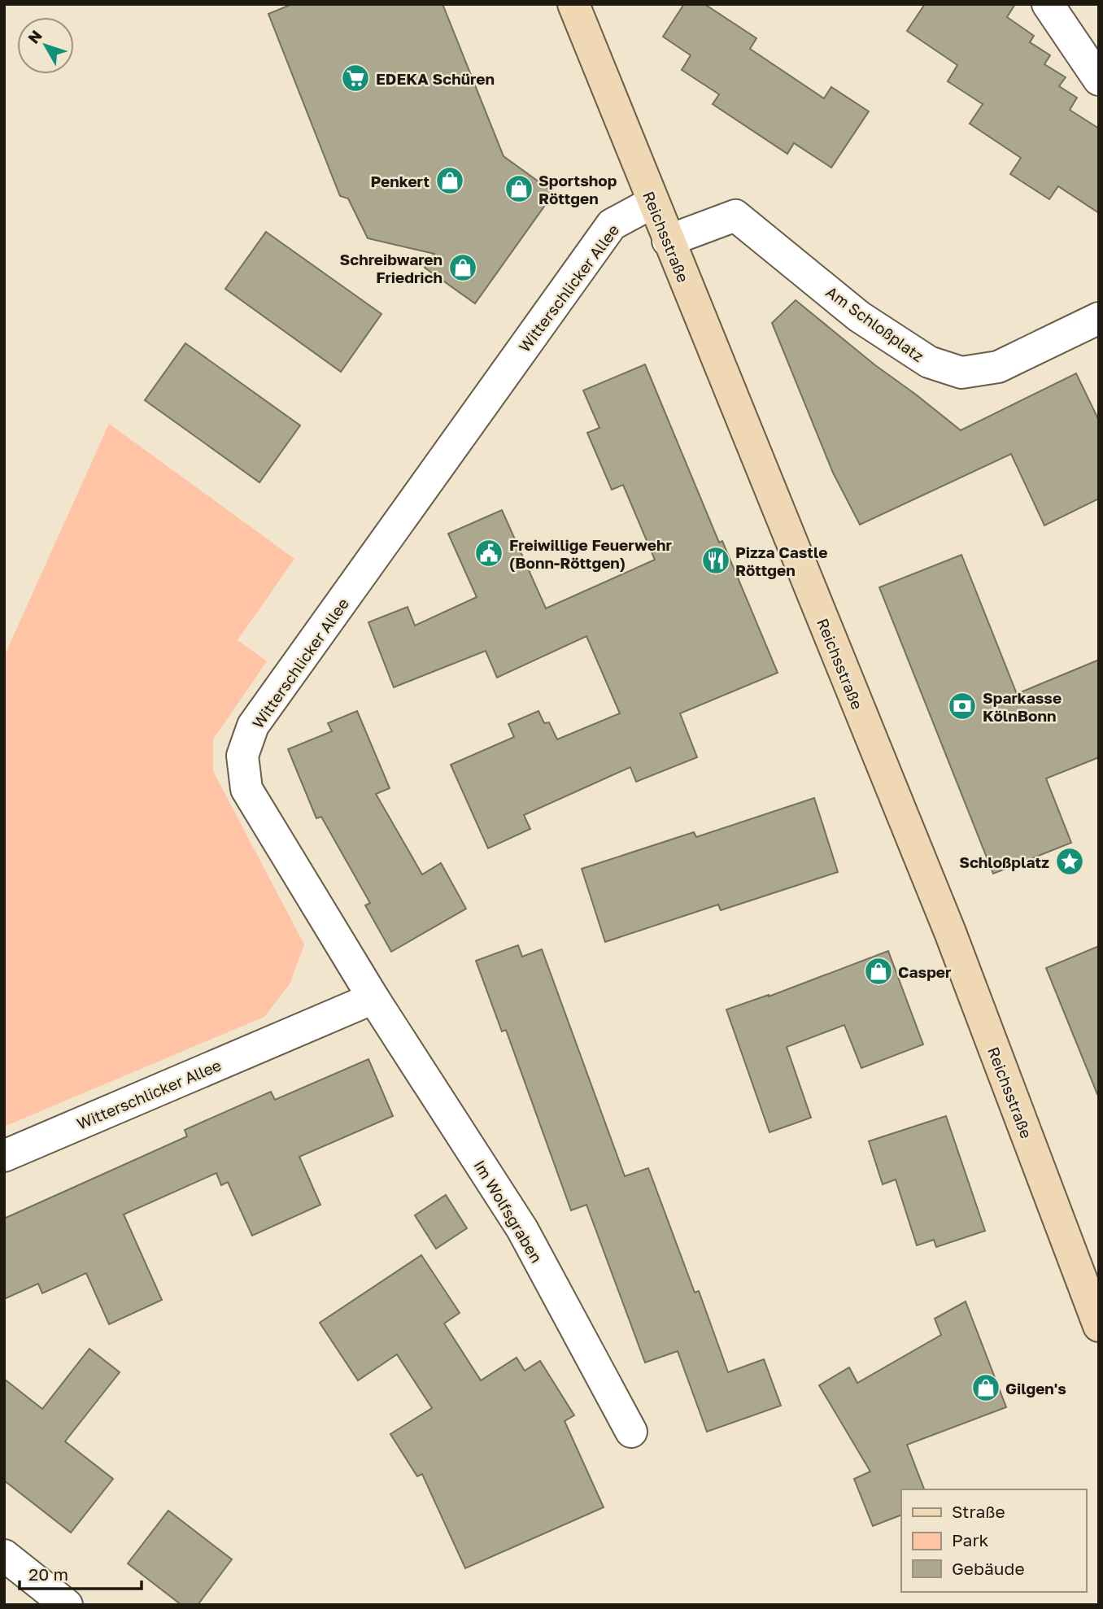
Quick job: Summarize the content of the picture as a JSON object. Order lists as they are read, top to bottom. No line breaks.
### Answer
{"streets":{"main road":["Reichsstraße"],"street":["Witterschlicker Allee","Am Schloßplatz","Im Wolfsgraben"]},"crossings":[["Reichsstraße","Witterschlicker Allee"],["Reichsstraße","Am Schloßplatz"],["Witterschlicker Allee","Im Wolfsgraben"]],"places":{"supermarket":["EDEKA Schüren"],"shop":["Penkert","Sportshop Röttgen","Schreibwaren Friedrich","Casper","Gilgen's"],"public building":["Freiwillige Feuerwehr (Bonn-Röttgen)"],"restaurant":["Pizza Castle Röttgen"],"bank":["Sparkasse KölnBonn"],"place":["Schloßplatz"]},"legend":["Straße","Park","Gebäude"],"scale_bar":"20 m","north":"top left"}
